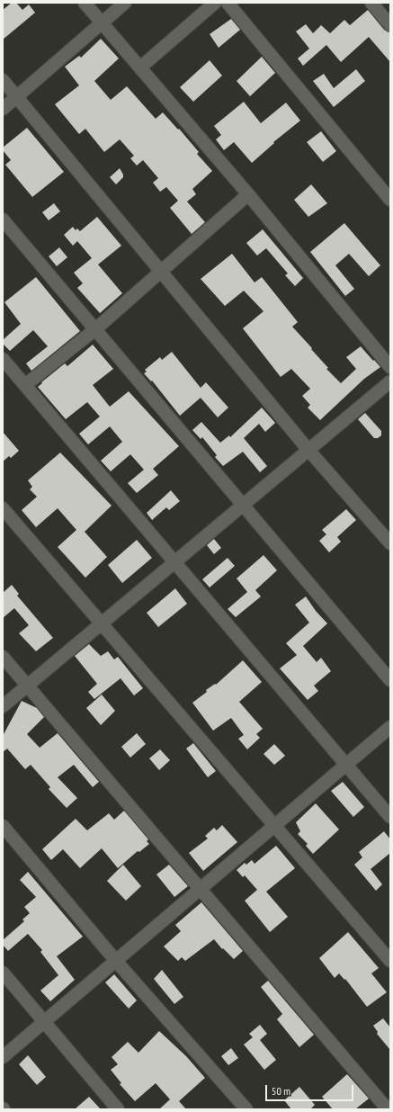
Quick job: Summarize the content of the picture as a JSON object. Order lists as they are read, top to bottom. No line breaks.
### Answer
{"scale_bar":"50 m"}
